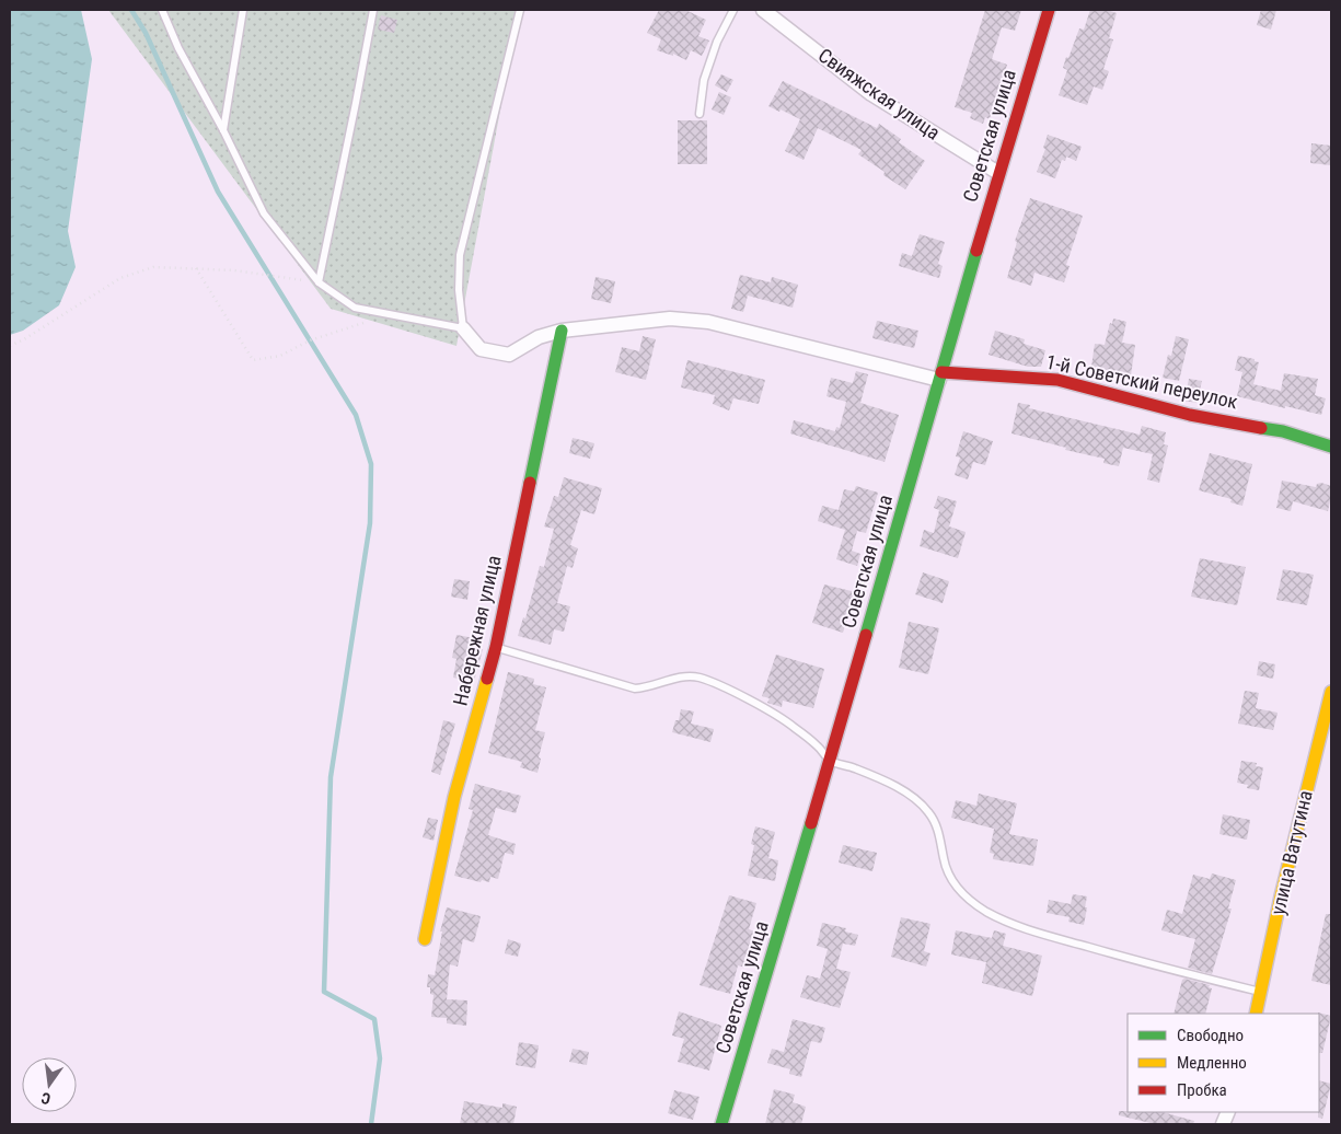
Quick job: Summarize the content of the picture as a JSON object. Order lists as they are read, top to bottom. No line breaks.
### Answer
{"streets":{"street":["Свияжская улица","Советская улица","1-й Советский переулок","Набережная улица","улица Ватутина"]},"crossings":[["Свияжская улица","Советская улица"],["Советская улица","1-й Советский переулок"]],"legend":["Свободно","Медленно","Пробка"],"north":"bottom"}
